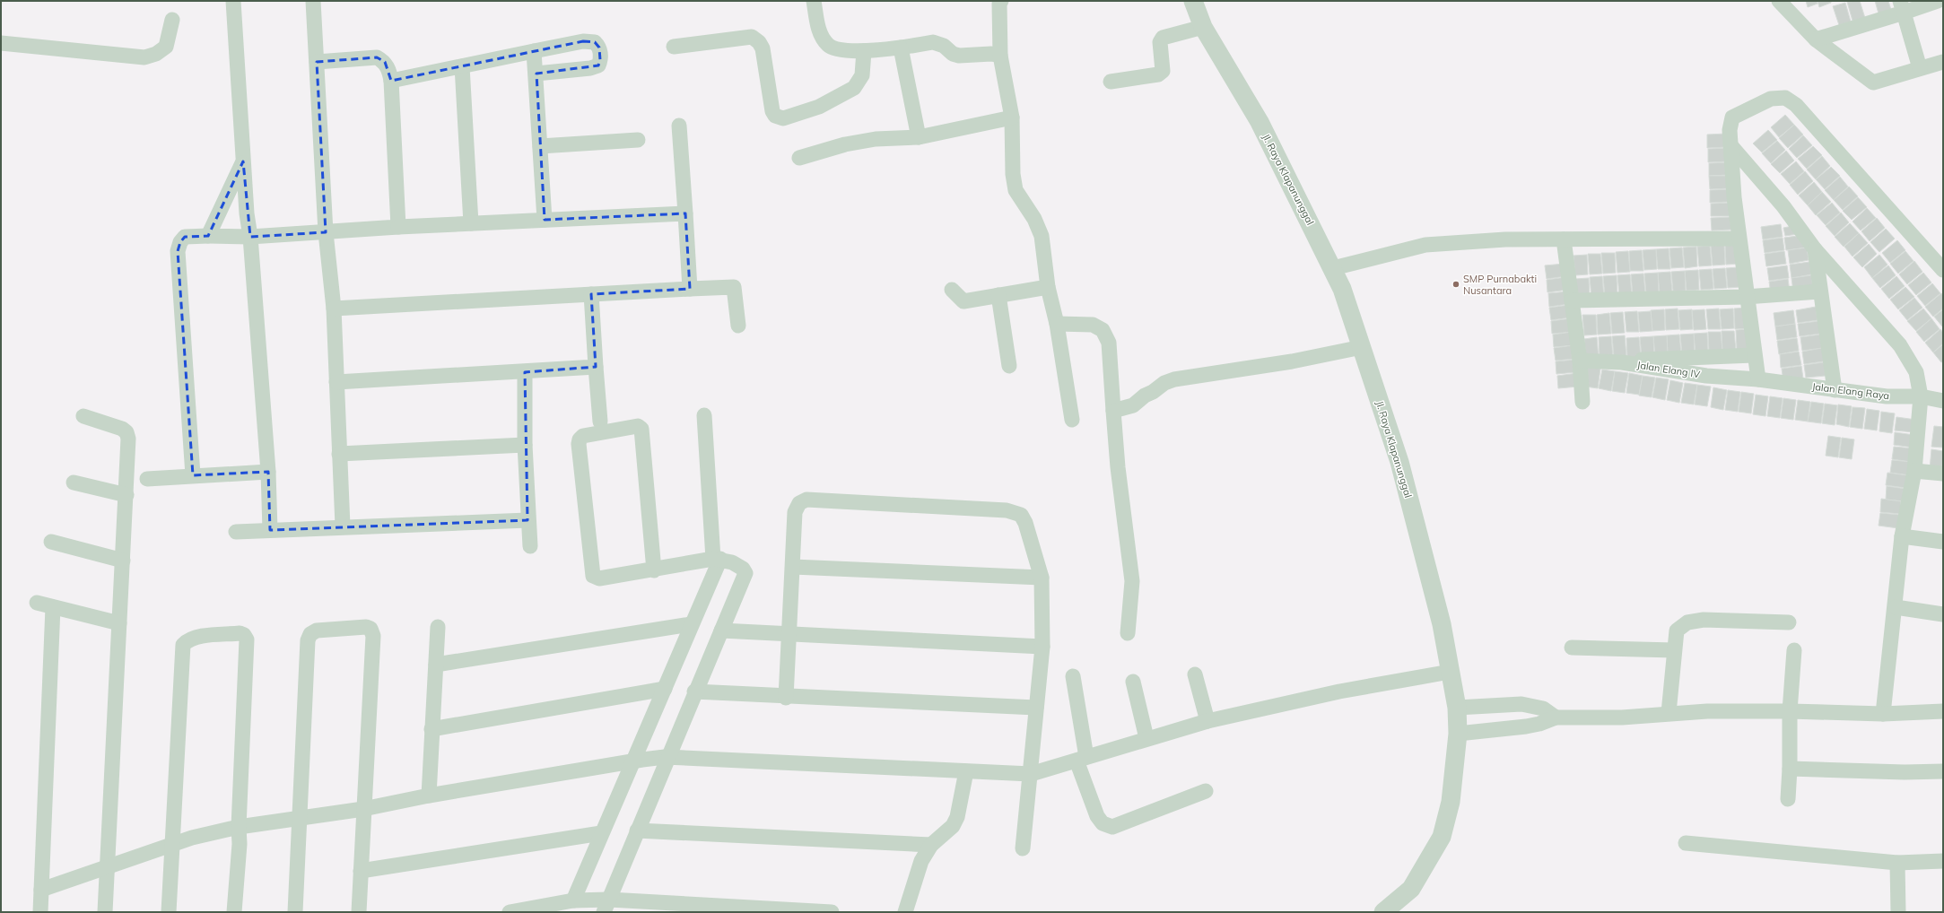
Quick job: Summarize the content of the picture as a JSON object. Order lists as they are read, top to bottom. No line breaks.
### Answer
{"streets":{"street":["Jl. Raya Klapanunggal","Jalan Elang IV","Jalan Elang Raya"]},"crossings":[["Jalan Elang IV","Jalan Elang Raya"]],"places":["SMP Purnabakti Nusantara"]}
